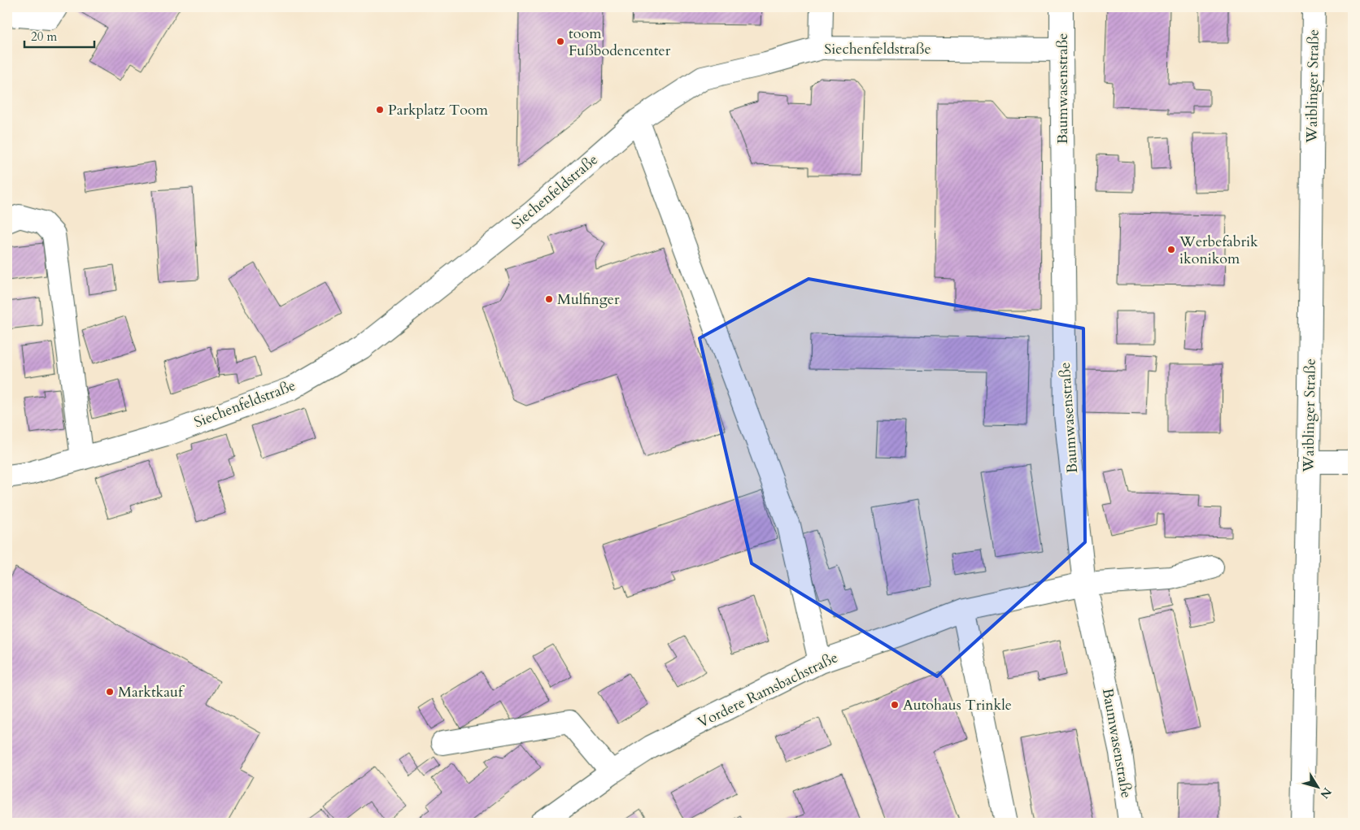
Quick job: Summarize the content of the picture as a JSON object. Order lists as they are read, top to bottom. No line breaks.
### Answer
{"streets":{"street":["Siechenfeldstraße","Waiblinger Straße","Baumwasenstraße","Vordere Ramsbachstraße"]},"crossings":[["Siechenfeldstraße","Baumwasenstraße"],["Baumwasenstraße","Vordere Ramsbachstraße"]],"places":["toom Fußbodencenter","Parkplatz Toom","Werbefabrik ikonikom","Mulfinger","Marktkauf","Autohaus Trinkle"],"scale_bar":"20 m","north":"bottom right"}
